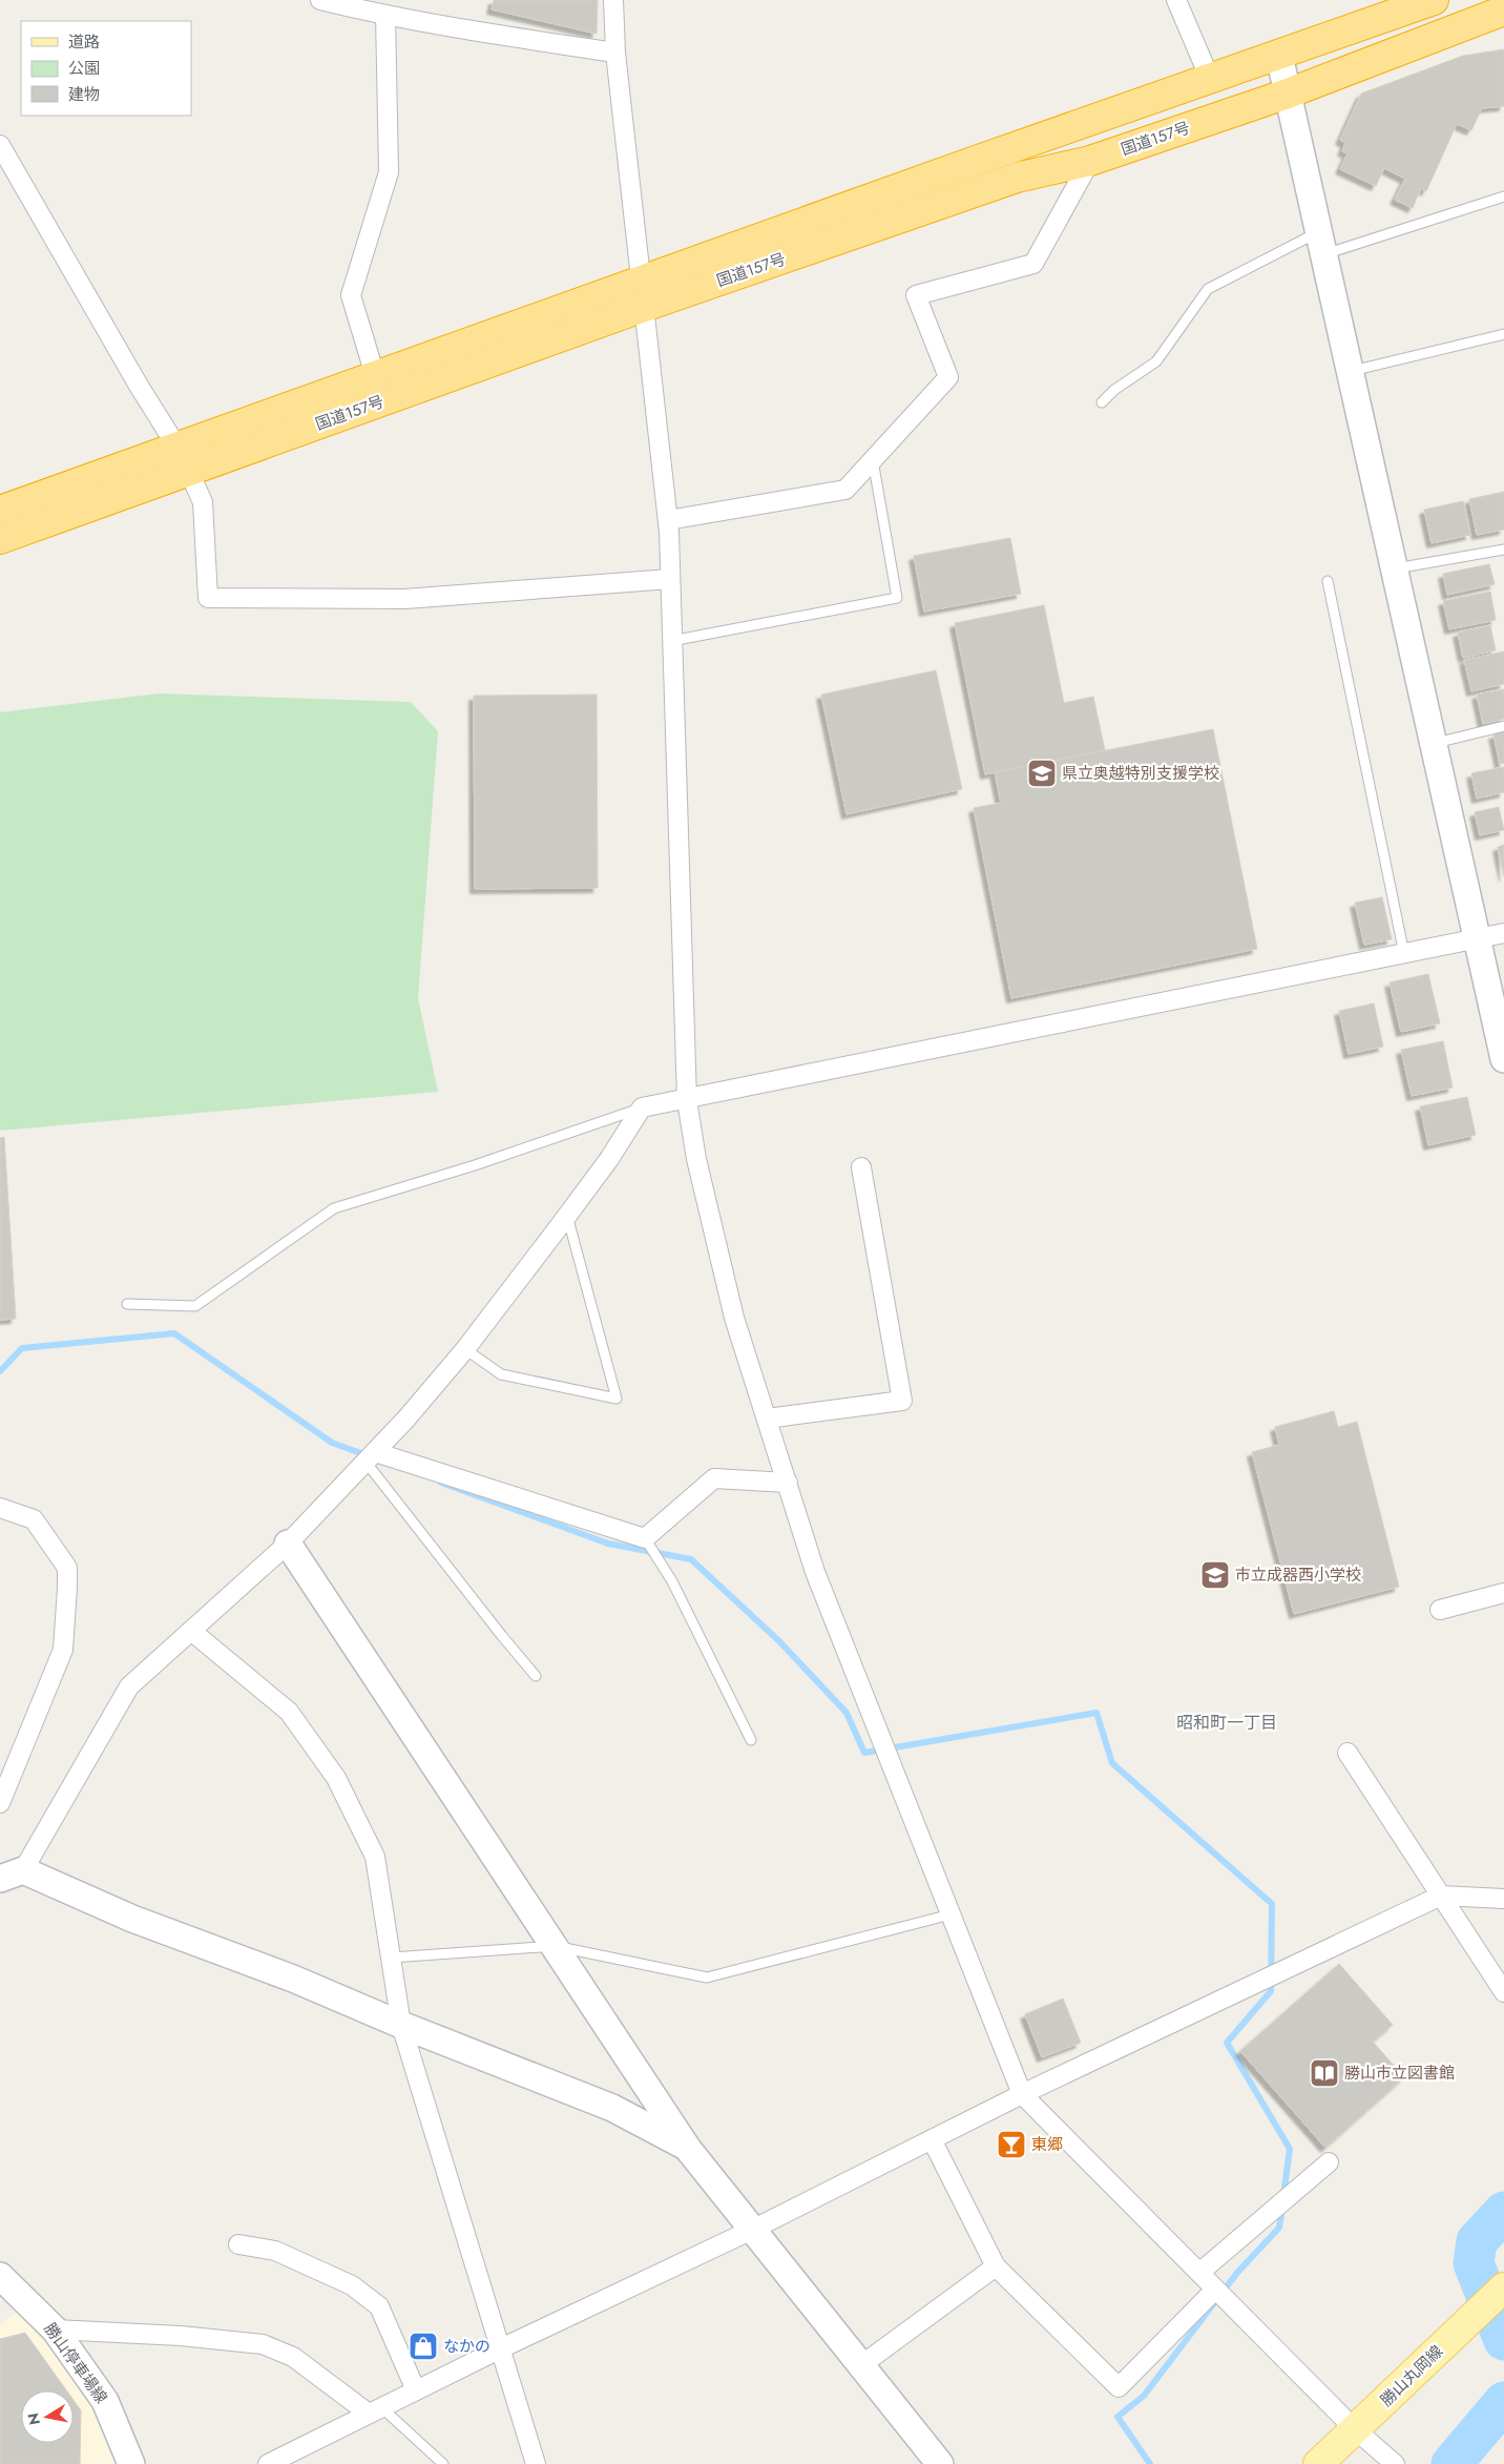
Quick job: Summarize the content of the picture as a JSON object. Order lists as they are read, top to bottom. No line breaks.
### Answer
{"streets":{"highway":["国道157号"],"main road":["勝山丸岡線"],"street":["勝山停車場線"]},"districts":["昭和町一丁目"],"places":{"school or university":["県立奥越特別支援学校","市立成器西小学校"],"library":["勝山市立図書館"],"bar":["東郷"],"shop":["なかの"]},"legend":["道路","公園","建物"],"north":"left"}
